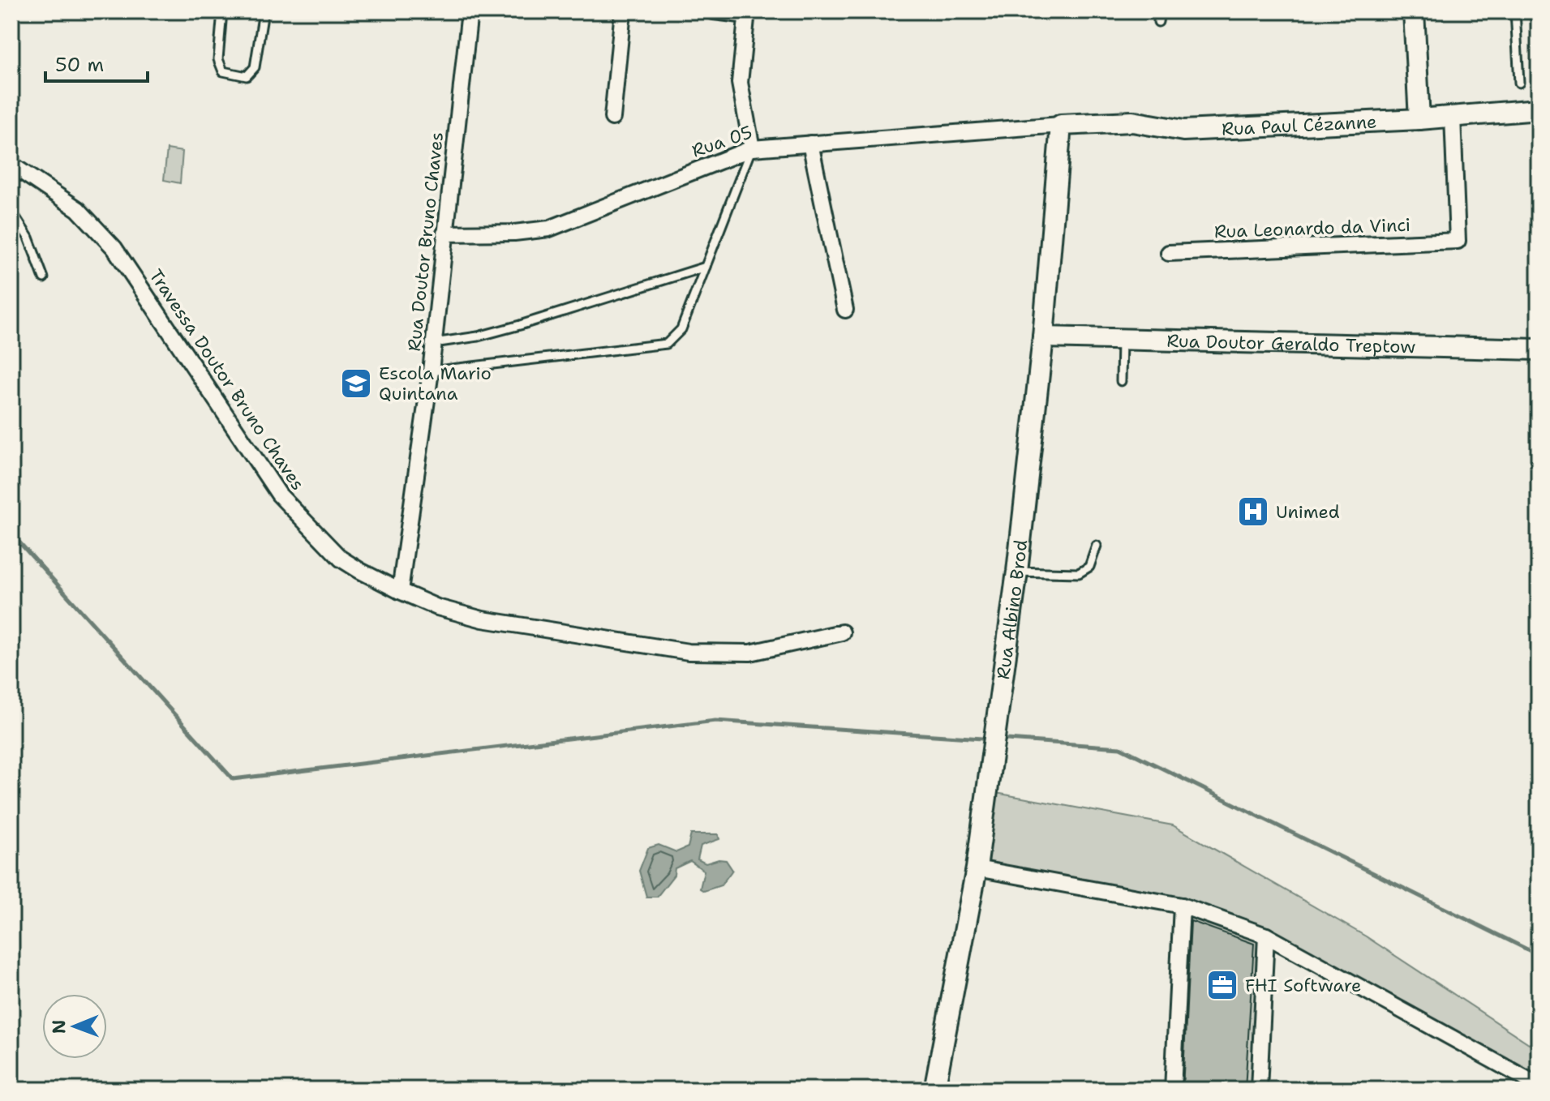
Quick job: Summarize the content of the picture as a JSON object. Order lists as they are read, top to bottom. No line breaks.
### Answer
{"streets":{"street":["Rua Paul Cézanne","Rua 05","Rua Leonardo da Vinci","Rua Doutor Bruno Chaves","Rua Doutor Geraldo Treptow","Travessa Doutor Bruno Chaves","Rua Albino Brod"]},"crossings":[["Rua Paul Cézanne","Rua 05"],["Rua Paul Cézanne","Rua Leonardo da Vinci"],["Rua Paul Cézanne","Rua Albino Brod"],["Rua 05","Rua Doutor Bruno Chaves"],["Rua 05","Rua Albino Brod"],["Rua Doutor Bruno Chaves","Travessa Doutor Bruno Chaves"],["Rua Doutor Geraldo Treptow","Rua Albino Brod"]],"places":{"school or university":["Escola Mario Quintana"],"hospital":["Unimed"],"office":["FHI Software"]},"scale_bar":"50 m","north":"left"}
